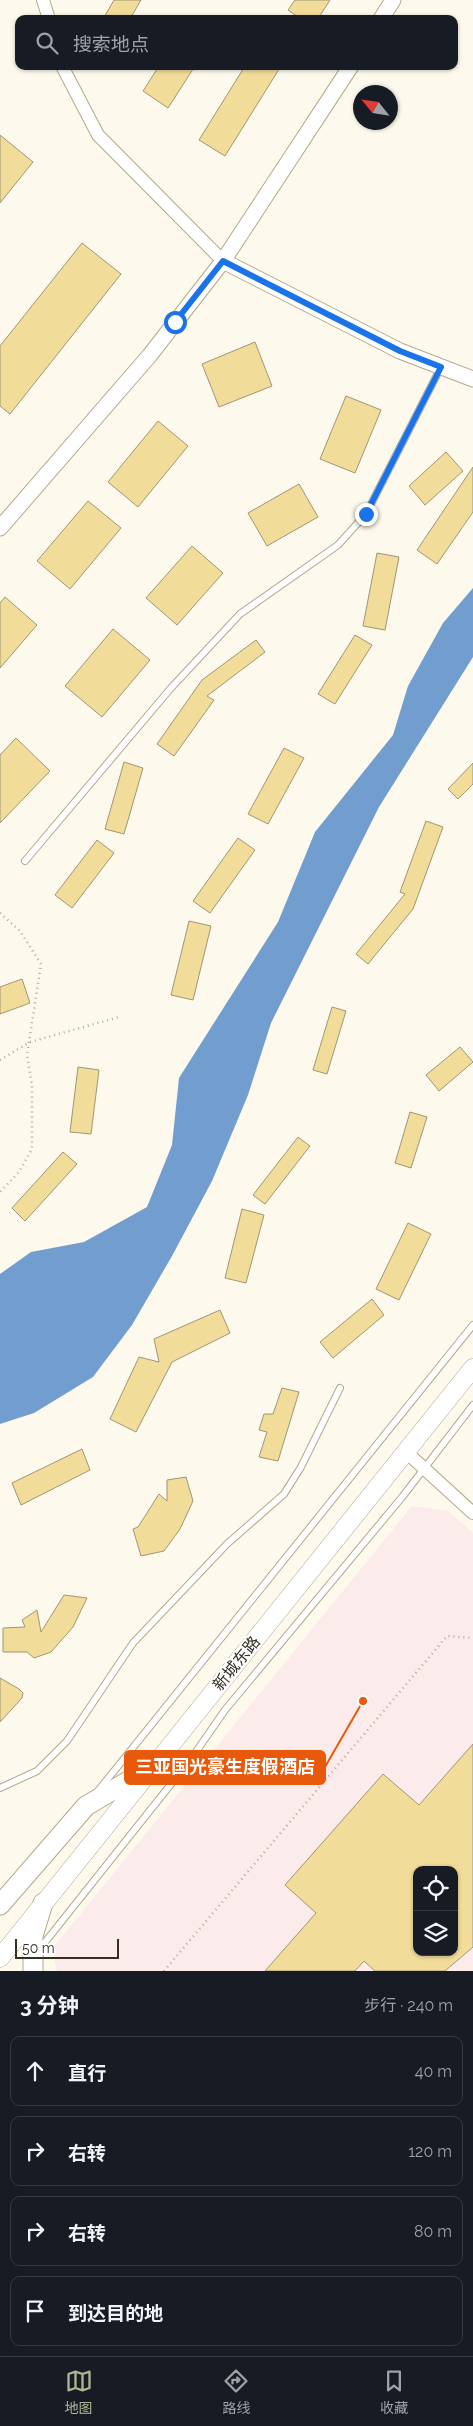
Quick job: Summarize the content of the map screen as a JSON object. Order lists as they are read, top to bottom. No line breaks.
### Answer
{"streets":{"main road":["新城东路"]},"places":["三亚国光豪生度假酒店"],"scale_bar":"50 m","north":"top left","page":{"search":"搜索地点","scale":"50 m","heading":["3 分钟","步行 · 240 m"],"list":[["直行","40 m"],["右转","120 m"],["右转","80 m"],"到达目的地"],"nav":["地图","路线","收藏"]}}
